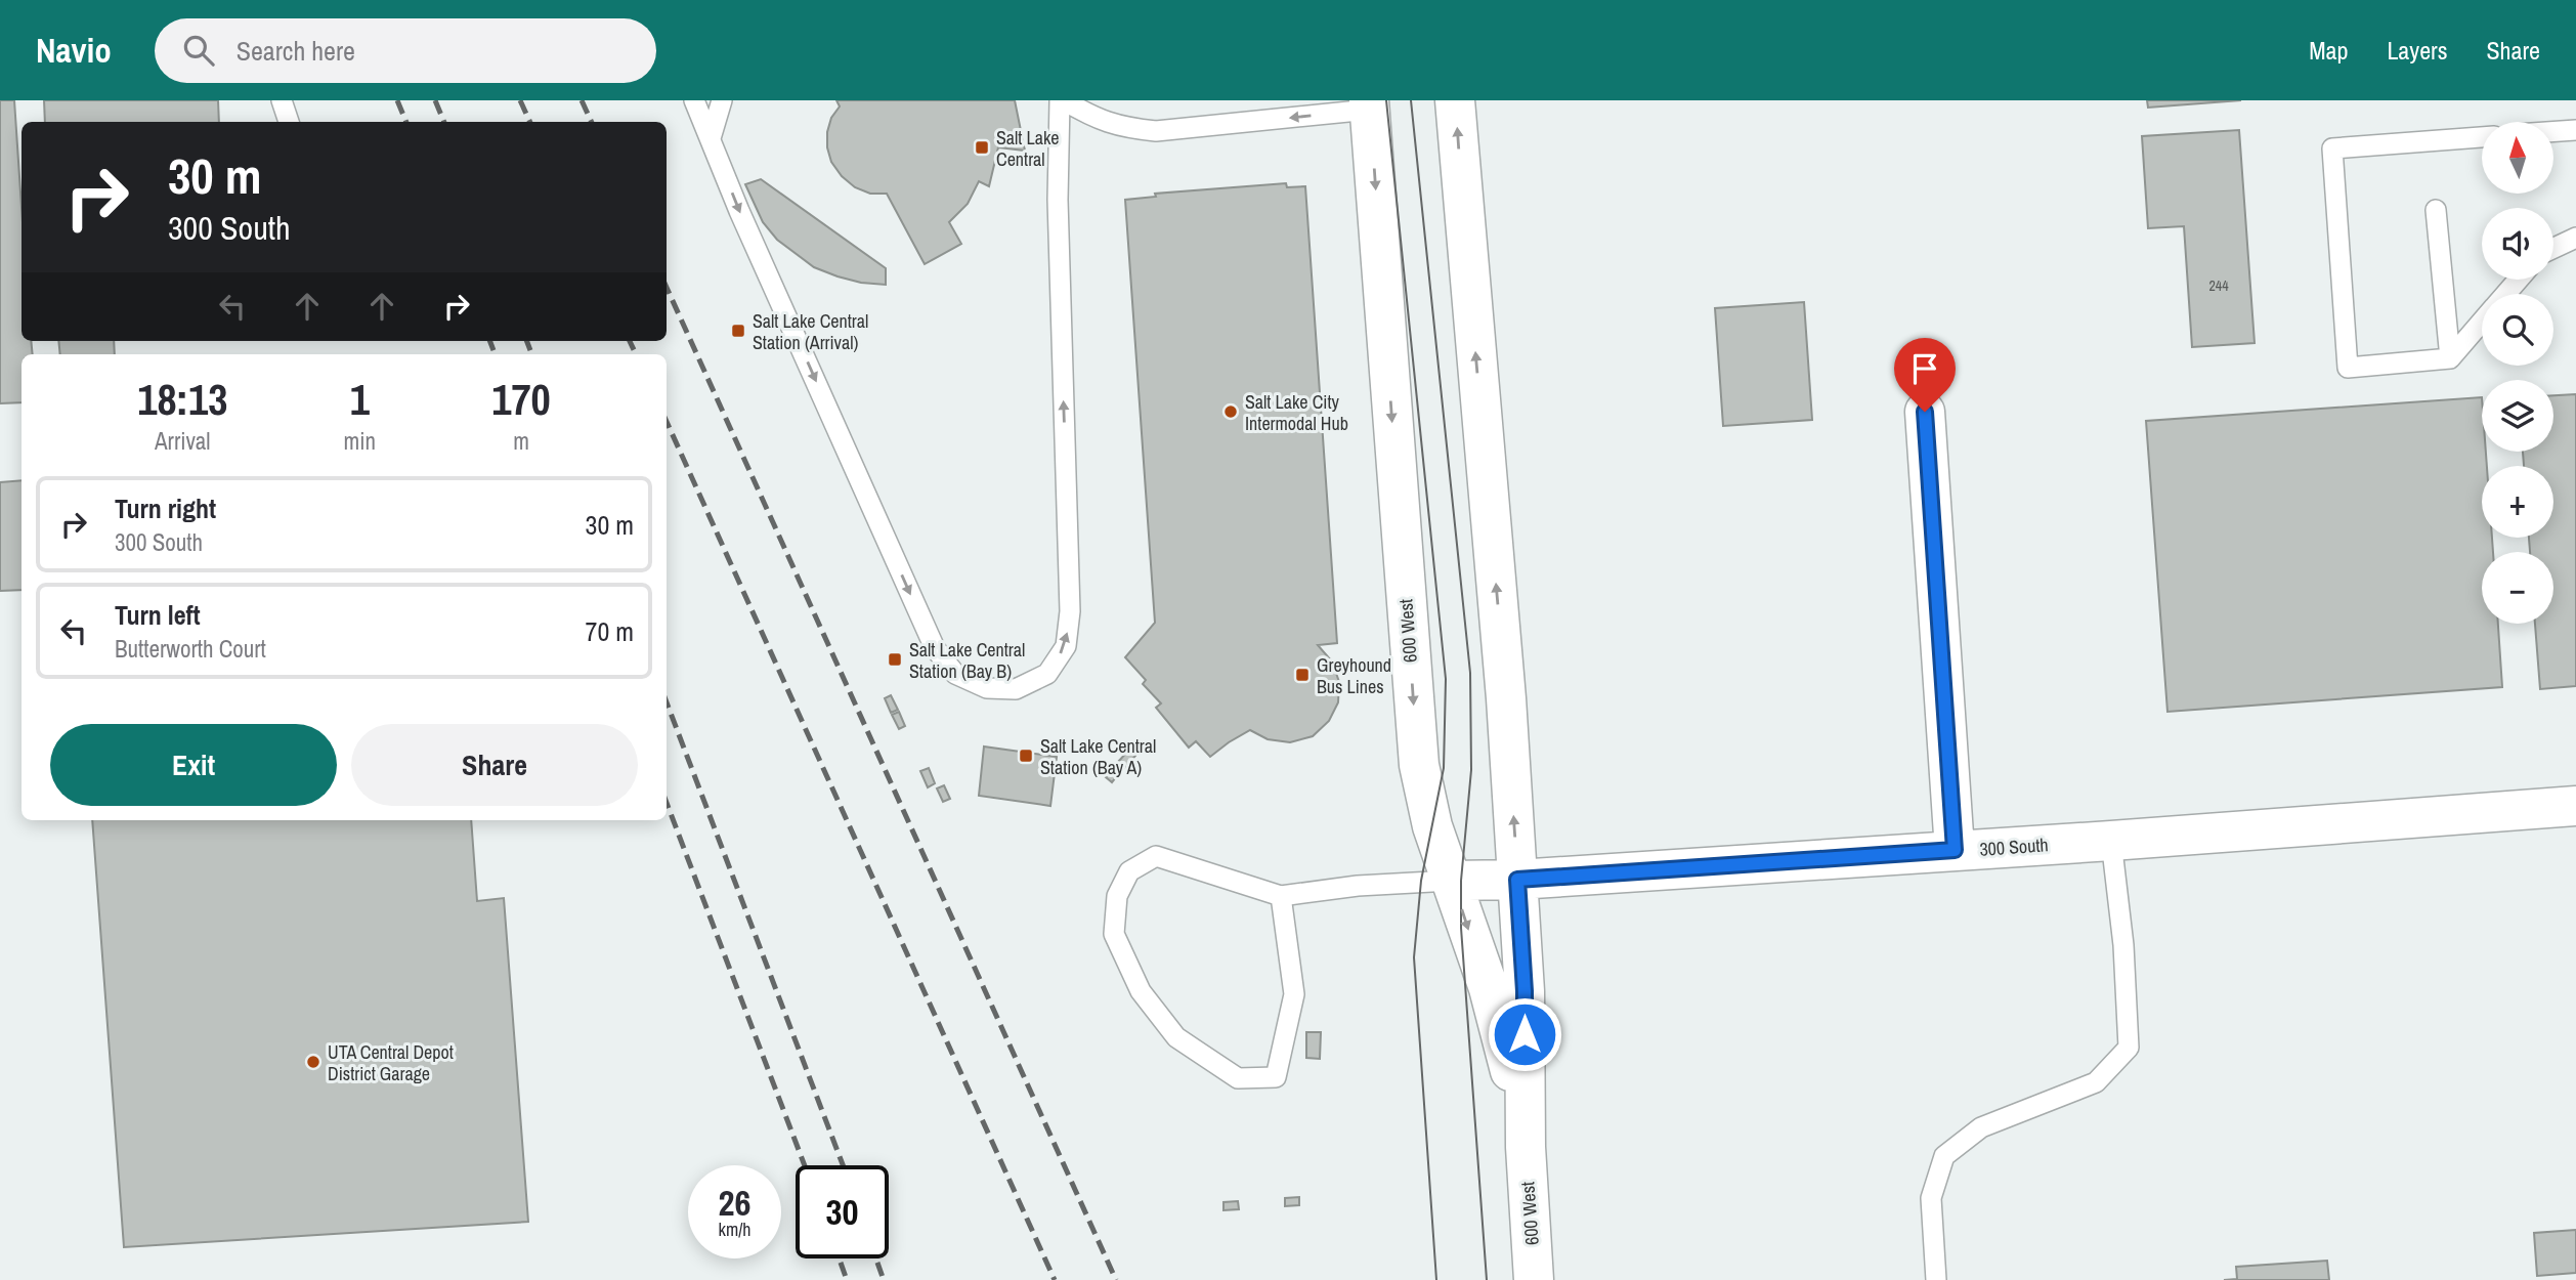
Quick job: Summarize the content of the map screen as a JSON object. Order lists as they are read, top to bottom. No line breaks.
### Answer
{"streets":{"street":["600 West","300 South"]},"crossings":[["600 West","300 South"]],"places":{"transit":["Salt Lake Central","Salt Lake Central Station (Arrival)","Salt Lake Central Station (Bay B)","Greyhound Bus Lines","Salt Lake Central Station (Bay A)"],"other":["Salt Lake City Intermodal Hub","UTA Central Depot District Garage"]},"house_numbers":["244"],"north":"top","page":{"header":"Navio","search":"Search here","nav":["Map","Layers","Share"],"map_buttons":["+","−"],"turn":["30 m","300 South"],"eta":["18:13","Arrival","1","min","170","m"],"list":[{"name":"Turn right","note":"300 South","value":"30 m"},{"name":"Turn left","note":"Butterworth Court","value":"70 m"}],"buttons":["Exit","Share"],"speed":"26 km/h","limit":"30"}}
